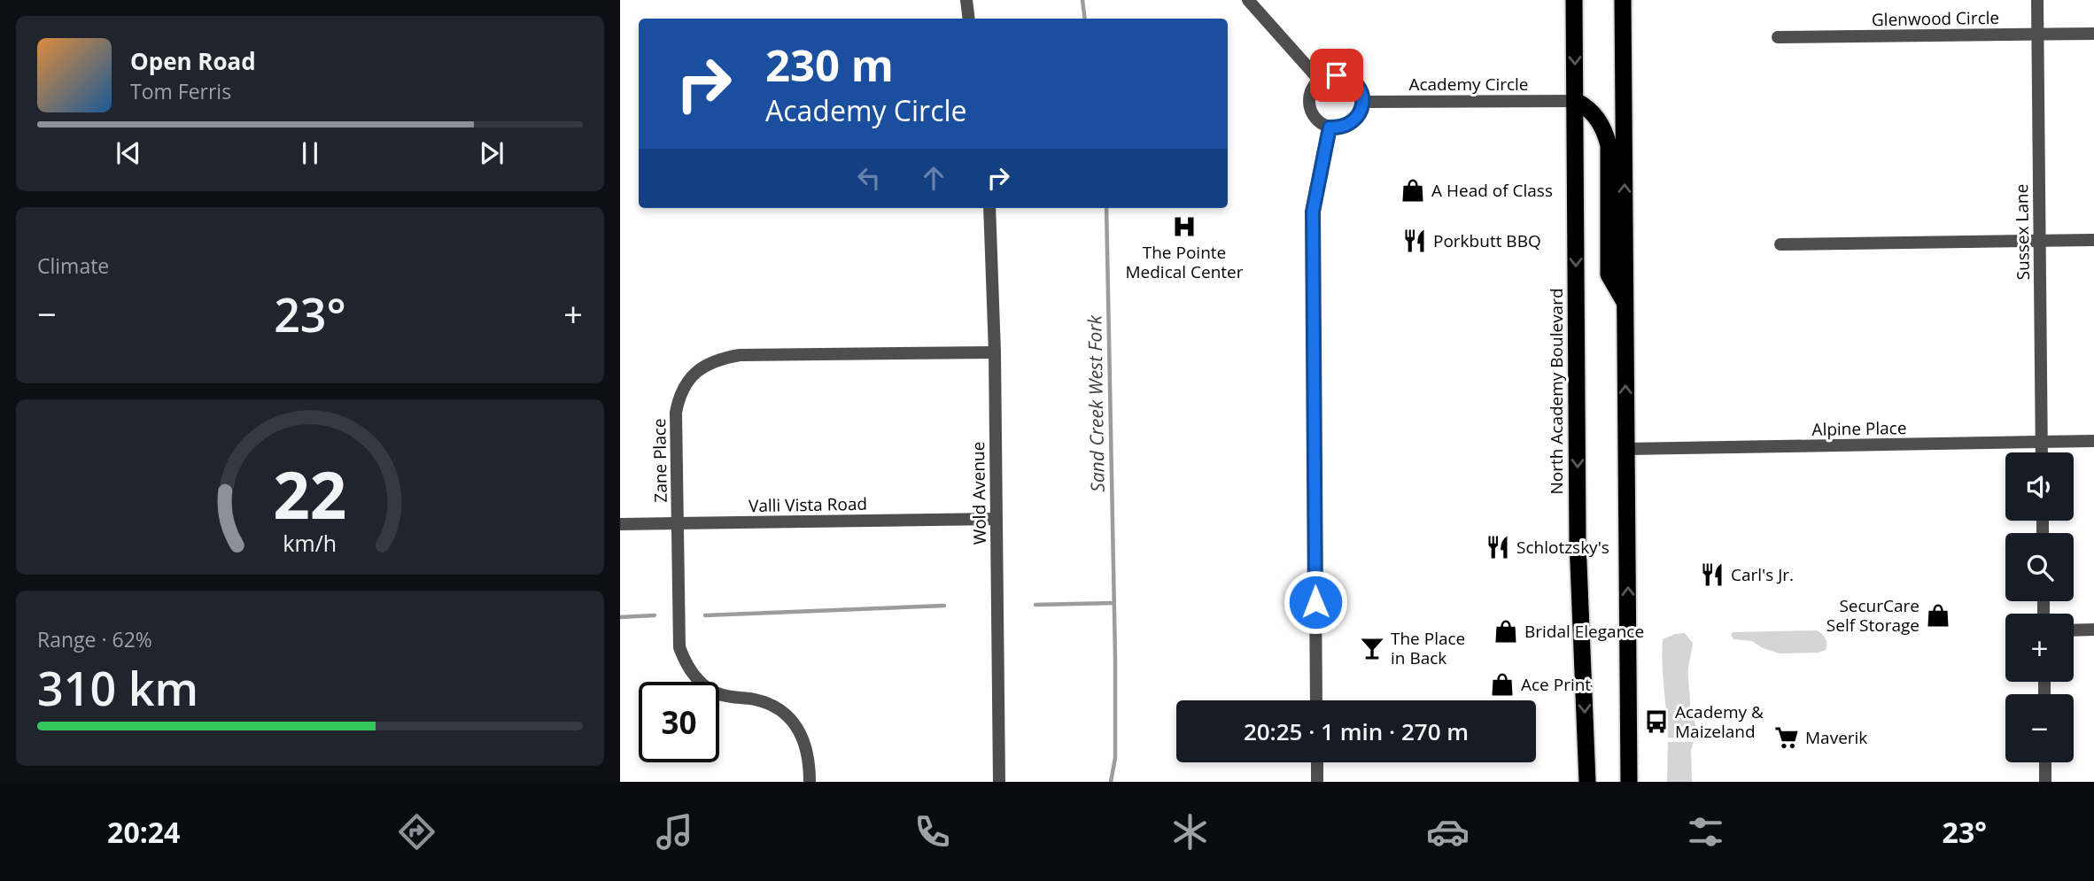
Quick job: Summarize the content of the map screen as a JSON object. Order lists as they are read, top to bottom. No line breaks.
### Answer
{"streets":{"highway":["North Academy Boulevard"],"street":["Glenwood Circle","Academy Circle","Sussex Lane","Alpine Place","Zane Place","Wold Avenue","Valli Vista Road"]},"crossings":[["Glenwood Circle","Sussex Lane"],["Academy Circle","North Academy Boulevard"],["Sussex Lane","Alpine Place"],["Zane Place","Wold Avenue"],["Zane Place","Valli Vista Road"],["Wold Avenue","Valli Vista Road"]],"water":["Sand Creek West Fork"],"places":{"shop":["A Head of Class","SecurCare Self Storage","Bridal Elegance","Ace Print"],"hospital":["The Pointe Medical Center"],"restaurant":["Porkbutt BBQ","Schlotzsky's","Carl's Jr."],"bar":["The Place in Back"],"bus stop":["Academy & Maizeland"],"supermarket":["Maverik"]},"page":{"turn":["230 m","Academy Circle"],"song":["Open Road","Tom Ferris"],"tile":["Climate",["Range · 62%","310 km"]],"heat":["−","23°","+"],"map_buttons":["+","−"],"limit":"30","trip":"20:25 · 1 min · 270 m","tabs":["20:24","23°"],"gauge":["22","km/h"]}}
